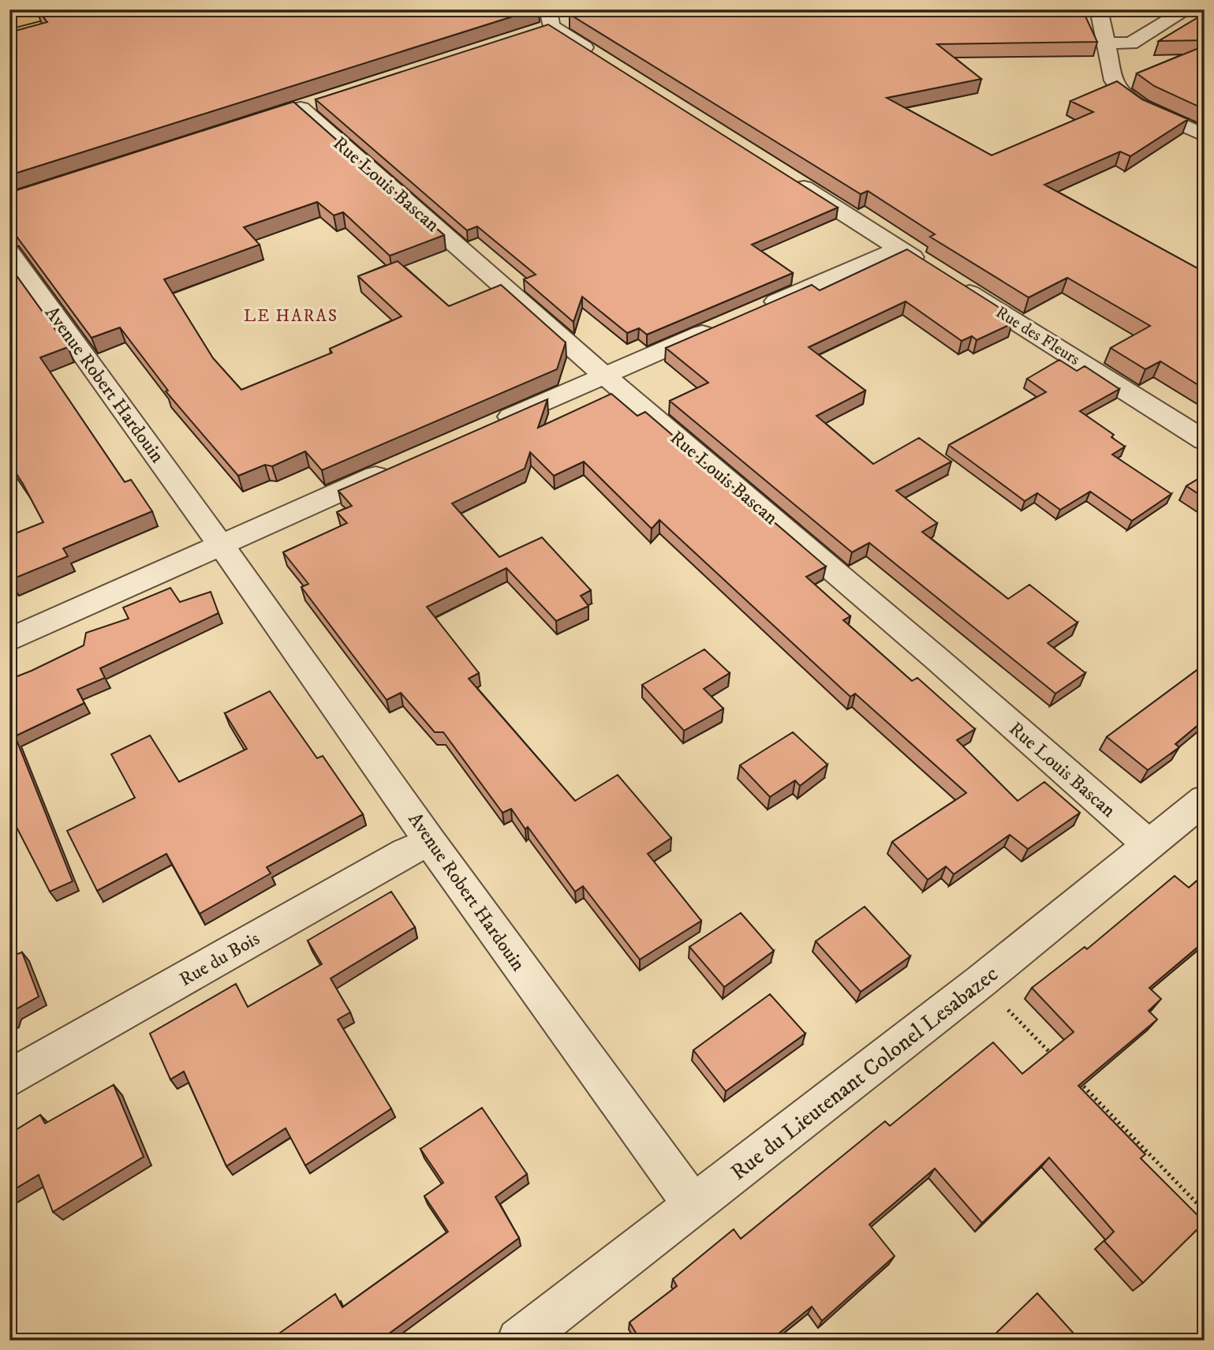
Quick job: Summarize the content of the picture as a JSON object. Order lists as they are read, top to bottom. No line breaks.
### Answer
{"streets":{"street":["Rue Louis Bascan","Rue des Fleurs","Avenue Robert Hardouin","Rue du Bois","Rue du Lieutenant Colonel Lesabazec"]},"crossings":[["Rue Louis Bascan","Rue du Lieutenant Colonel Lesabazec"],["Avenue Robert Hardouin","Rue du Bois"],["Avenue Robert Hardouin","Rue du Lieutenant Colonel Lesabazec"]],"districts":["LE HARAS"]}
